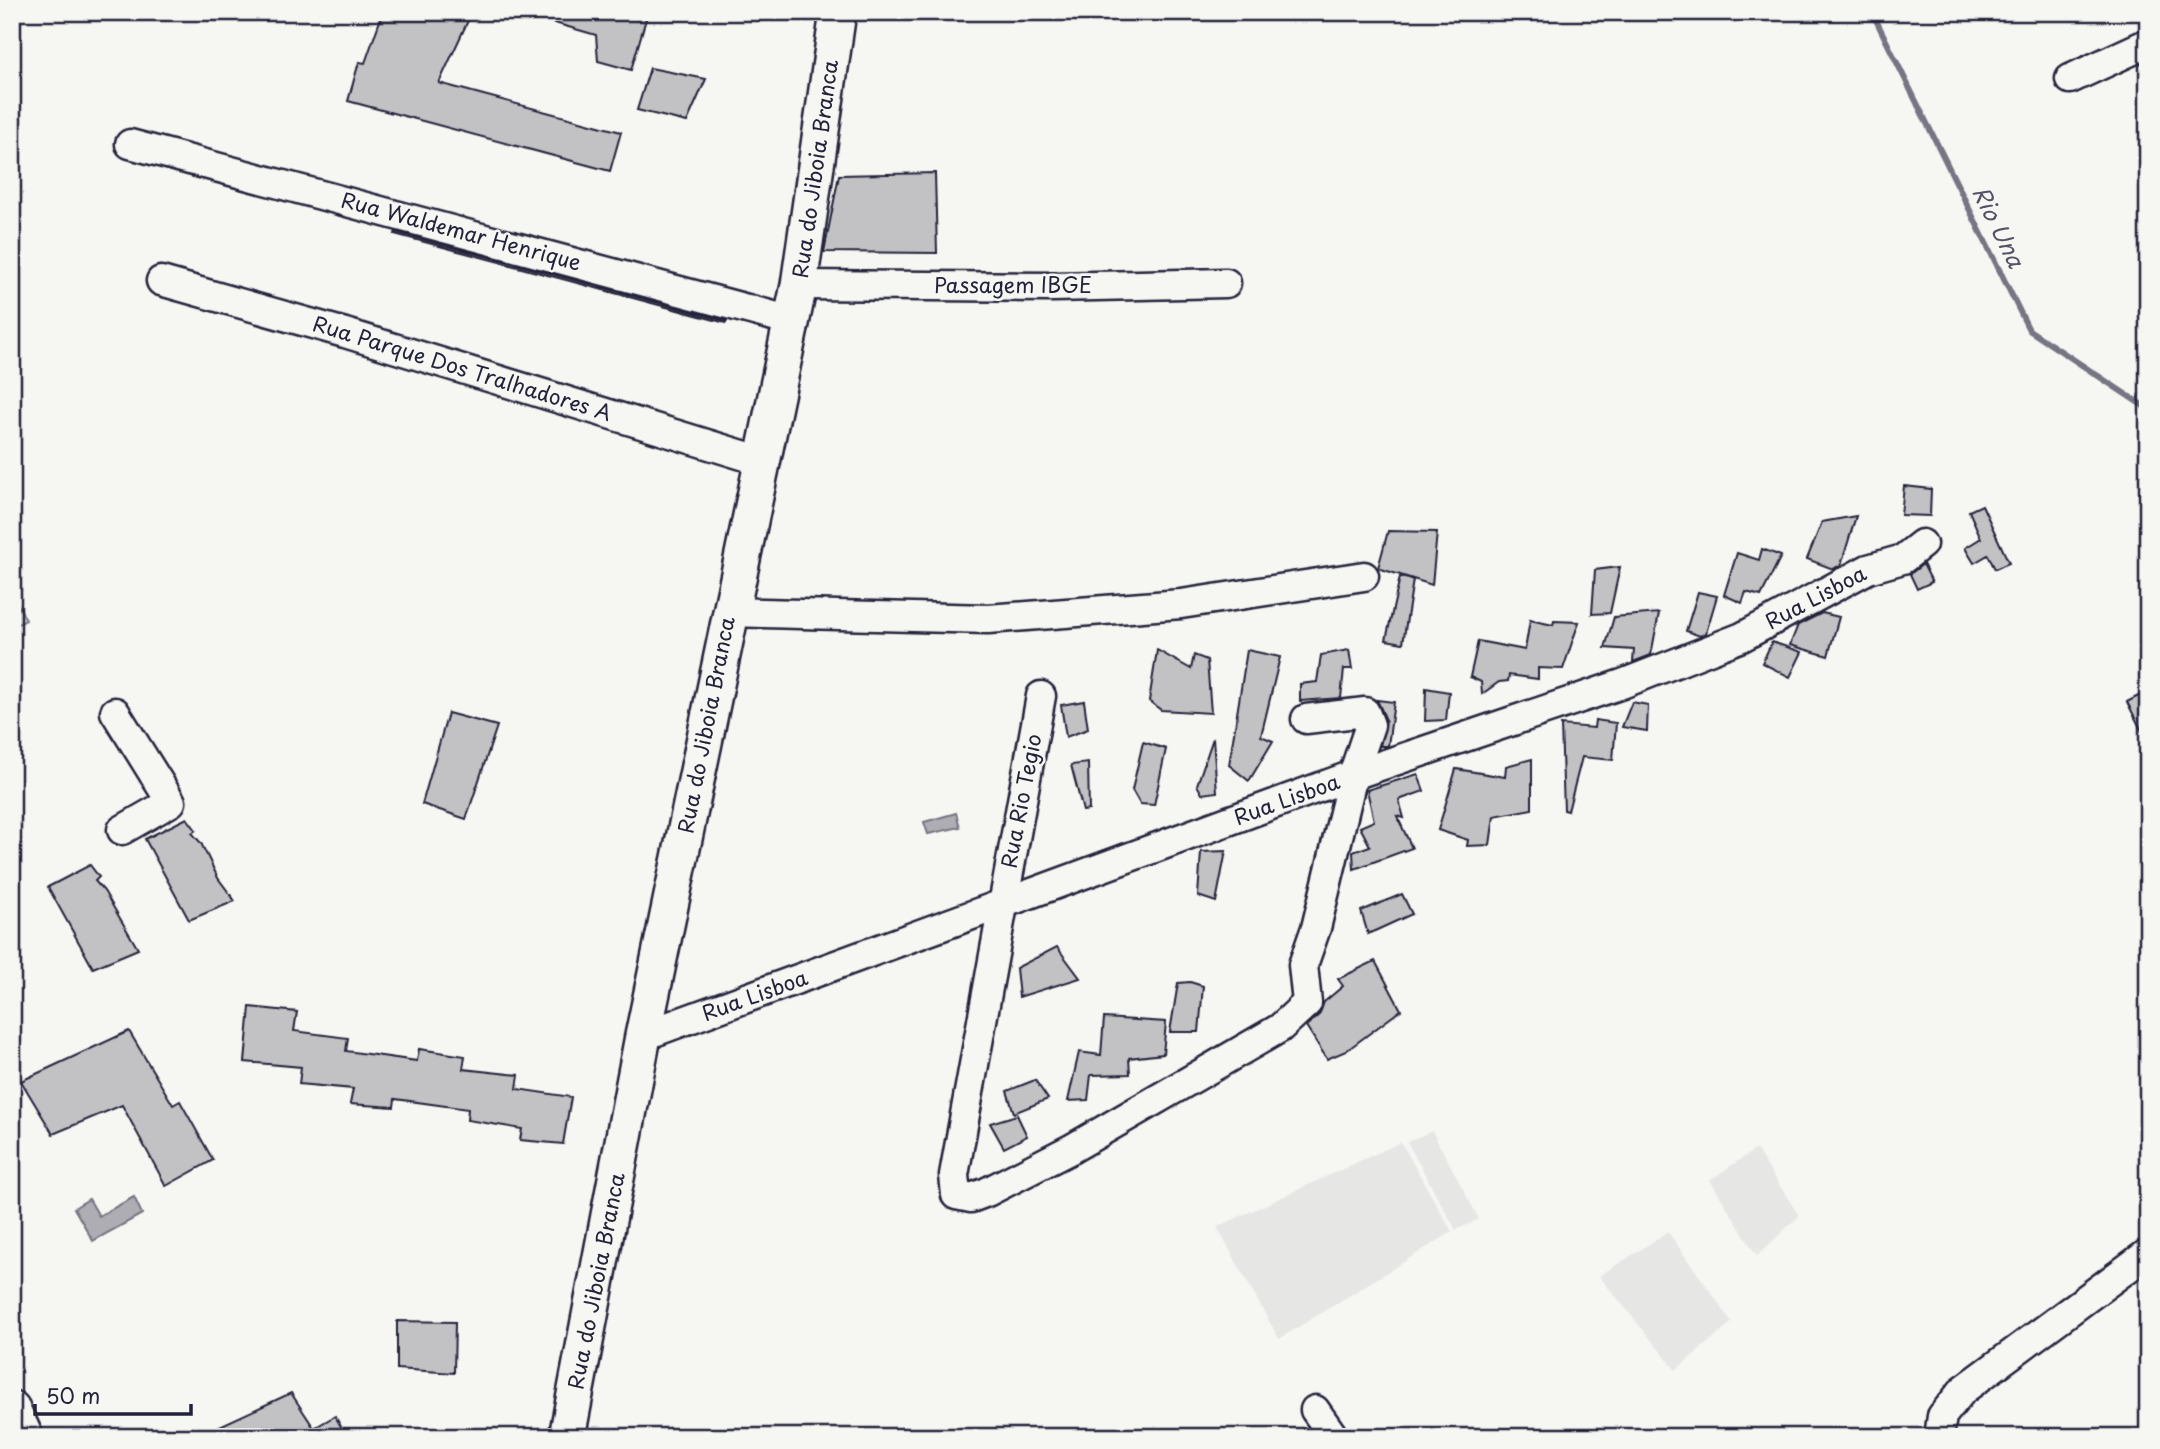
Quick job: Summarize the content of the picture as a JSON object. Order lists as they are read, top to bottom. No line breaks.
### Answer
{"streets":{"main road":["Rua do Jiboia Branca"],"street":["Rua Waldemar Henrique","Passagem IBGE","Rua Parque Dos Tralhadores A","Rua Lisboa","Rua Rio Tegio"]},"crossings":[["Rua do Jiboia Branca","Rua Waldemar Henrique"],["Rua do Jiboia Branca","Passagem IBGE"],["Rua do Jiboia Branca","Rua Parque Dos Tralhadores A"],["Rua do Jiboia Branca","Rua Lisboa"],["Rua Lisboa","Rua Rio Tegio"]],"water":["Rio Una"],"scale_bar":"50 m"}
